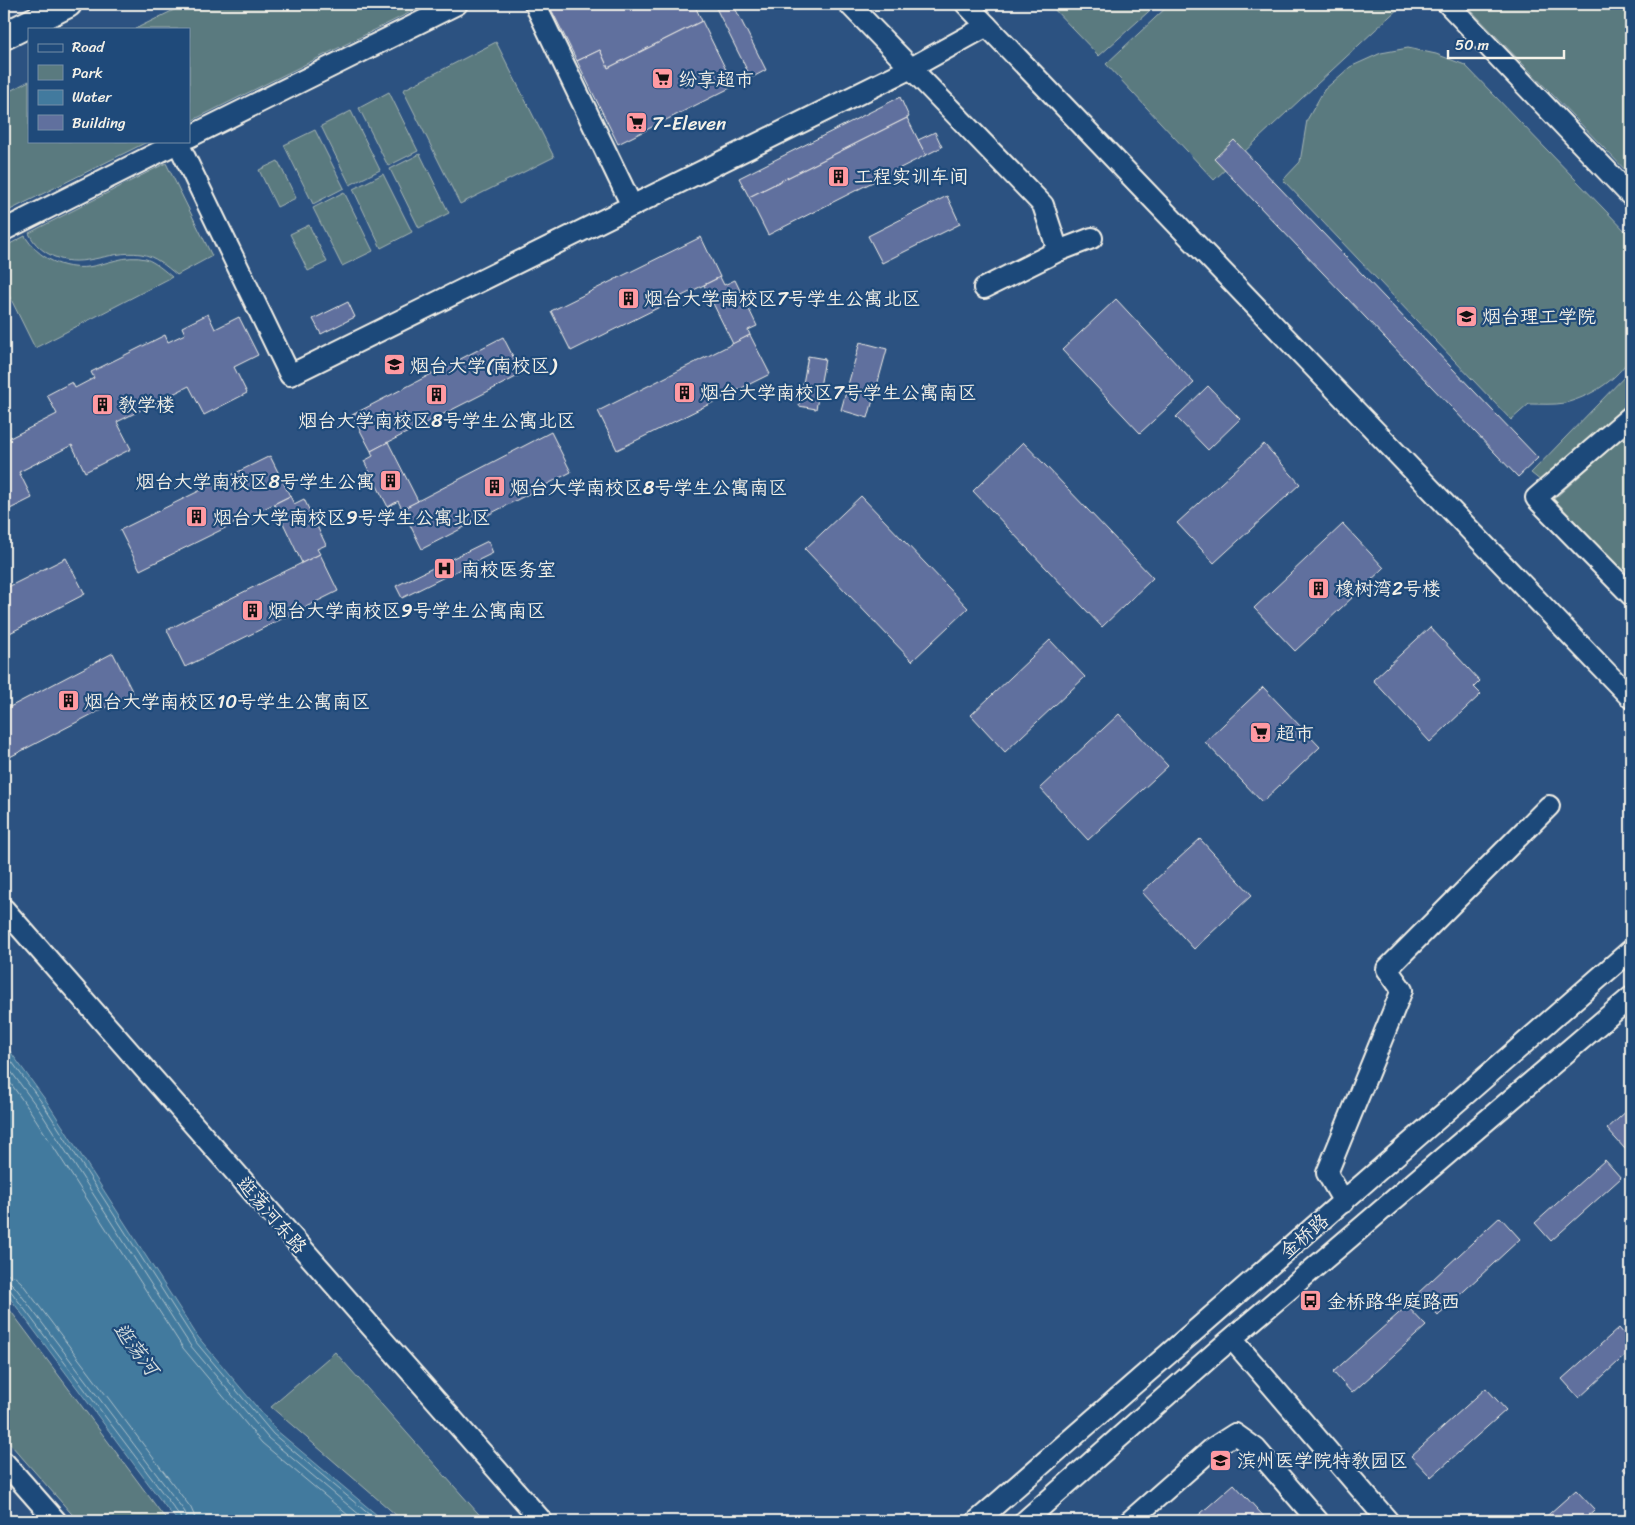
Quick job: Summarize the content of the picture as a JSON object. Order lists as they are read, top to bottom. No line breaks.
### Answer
{"streets":{"street":["逛荡河东路","金桥路"]},"water":["逛荡河"],"places":{"supermarket":["纷享超市","7-Eleven","超市"],"building":["工程实训车间","烟台大学南校区7号学生公寓北区","烟台大学南校区7号学生公寓南区","烟台大学南校区8号学生公寓北区","教学楼","烟台大学南校区8号学生公寓","烟台大学南校区8号学生公寓南区","烟台大学南校区9号学生公寓北区","橡树湾2号楼","烟台大学南校区9号学生公寓南区","烟台大学南校区10号学生公寓南区"],"school or university":["烟台理工学院","烟台大学(南校区)","滨州医学院特教园区"],"hospital":["南校医务室"],"bus stop":["金桥路华庭路西"]},"legend":["Road","Park","Water","Building"],"scale_bar":"50 m"}
